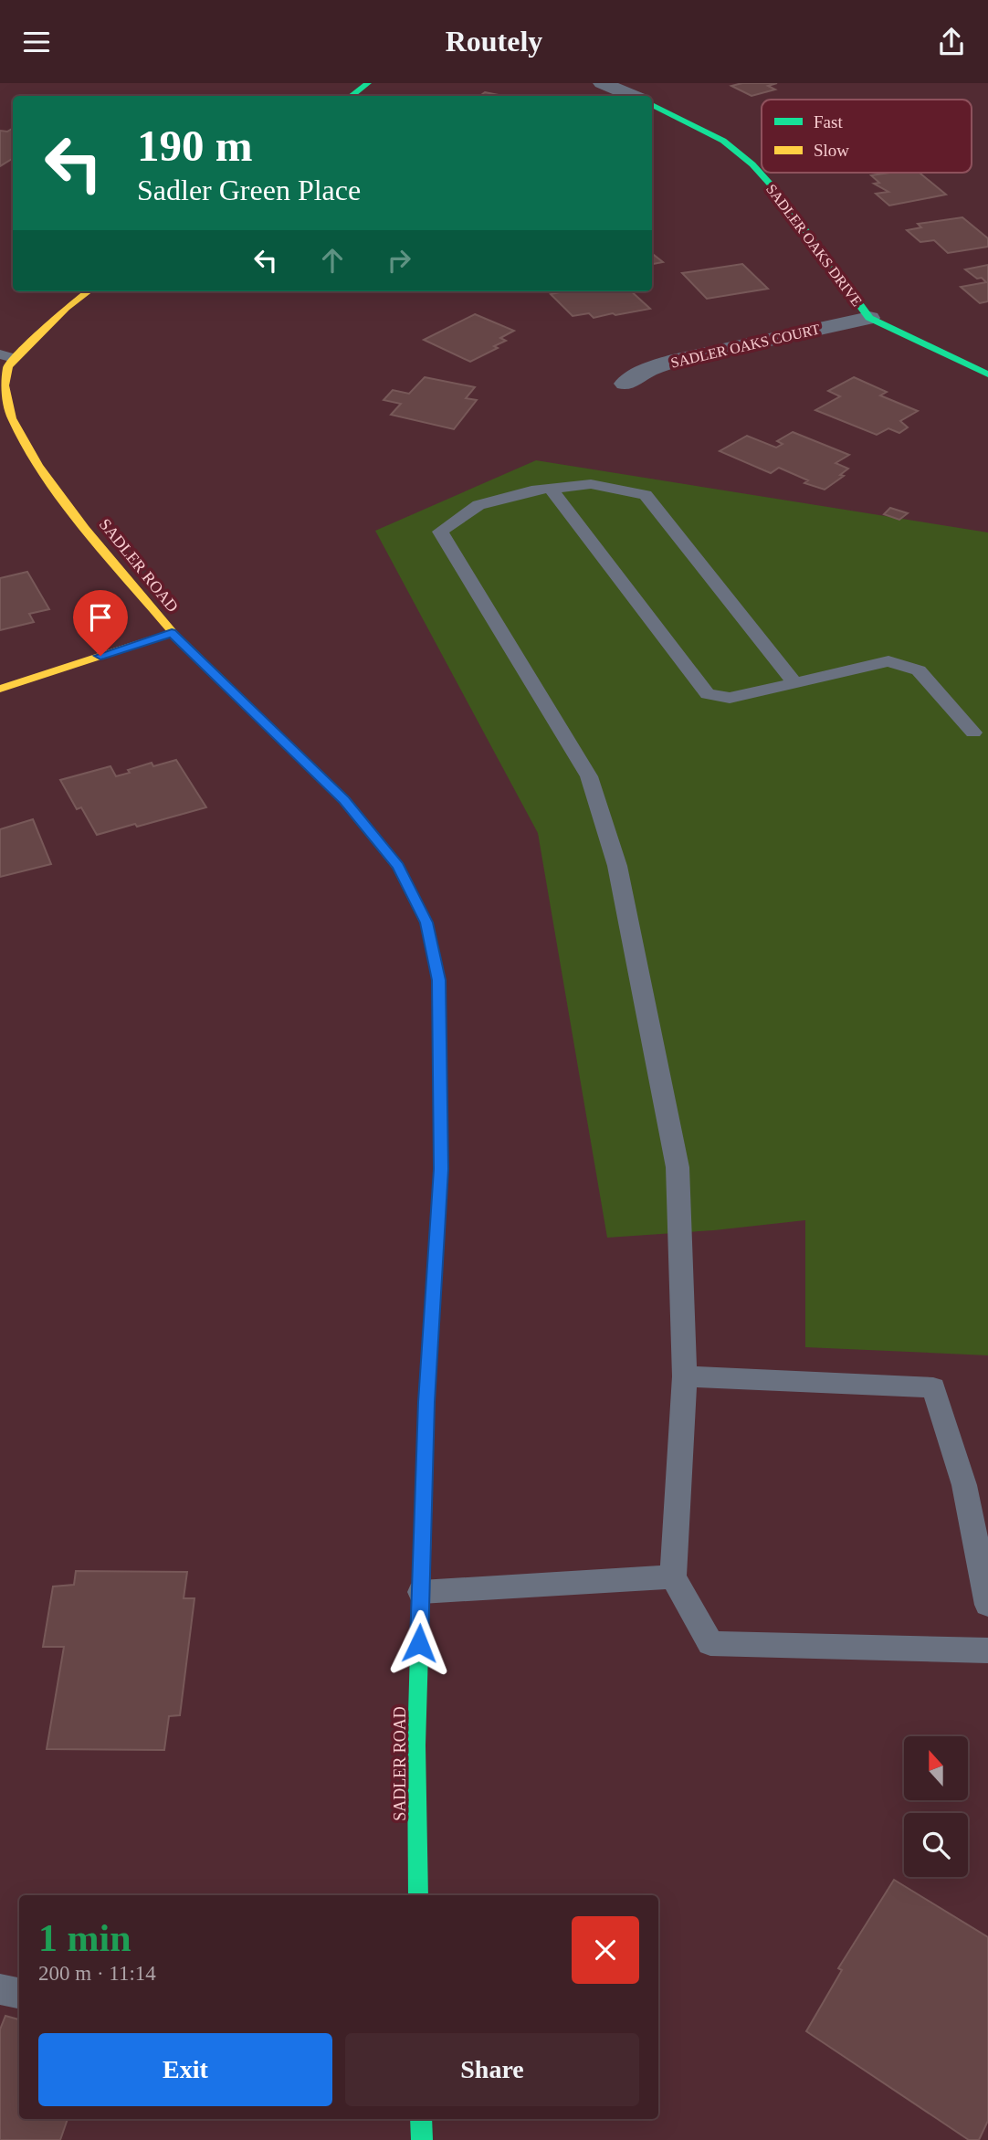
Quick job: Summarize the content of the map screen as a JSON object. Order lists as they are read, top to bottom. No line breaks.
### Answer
{"streets":{"street":["SADLER OAKS DRIVE","SADLER OAKS COURT","SADLER ROAD"]},"crossings":[["SADLER OAKS DRIVE","SADLER OAKS COURT"]],"legend":["Fast","Slow"],"north":"top","page":{"header":"Routely","turn":["190 m","Sadler Green Place"],"heading":["1 min","200 m · 11:14"],"buttons":["Exit","Share"]}}
